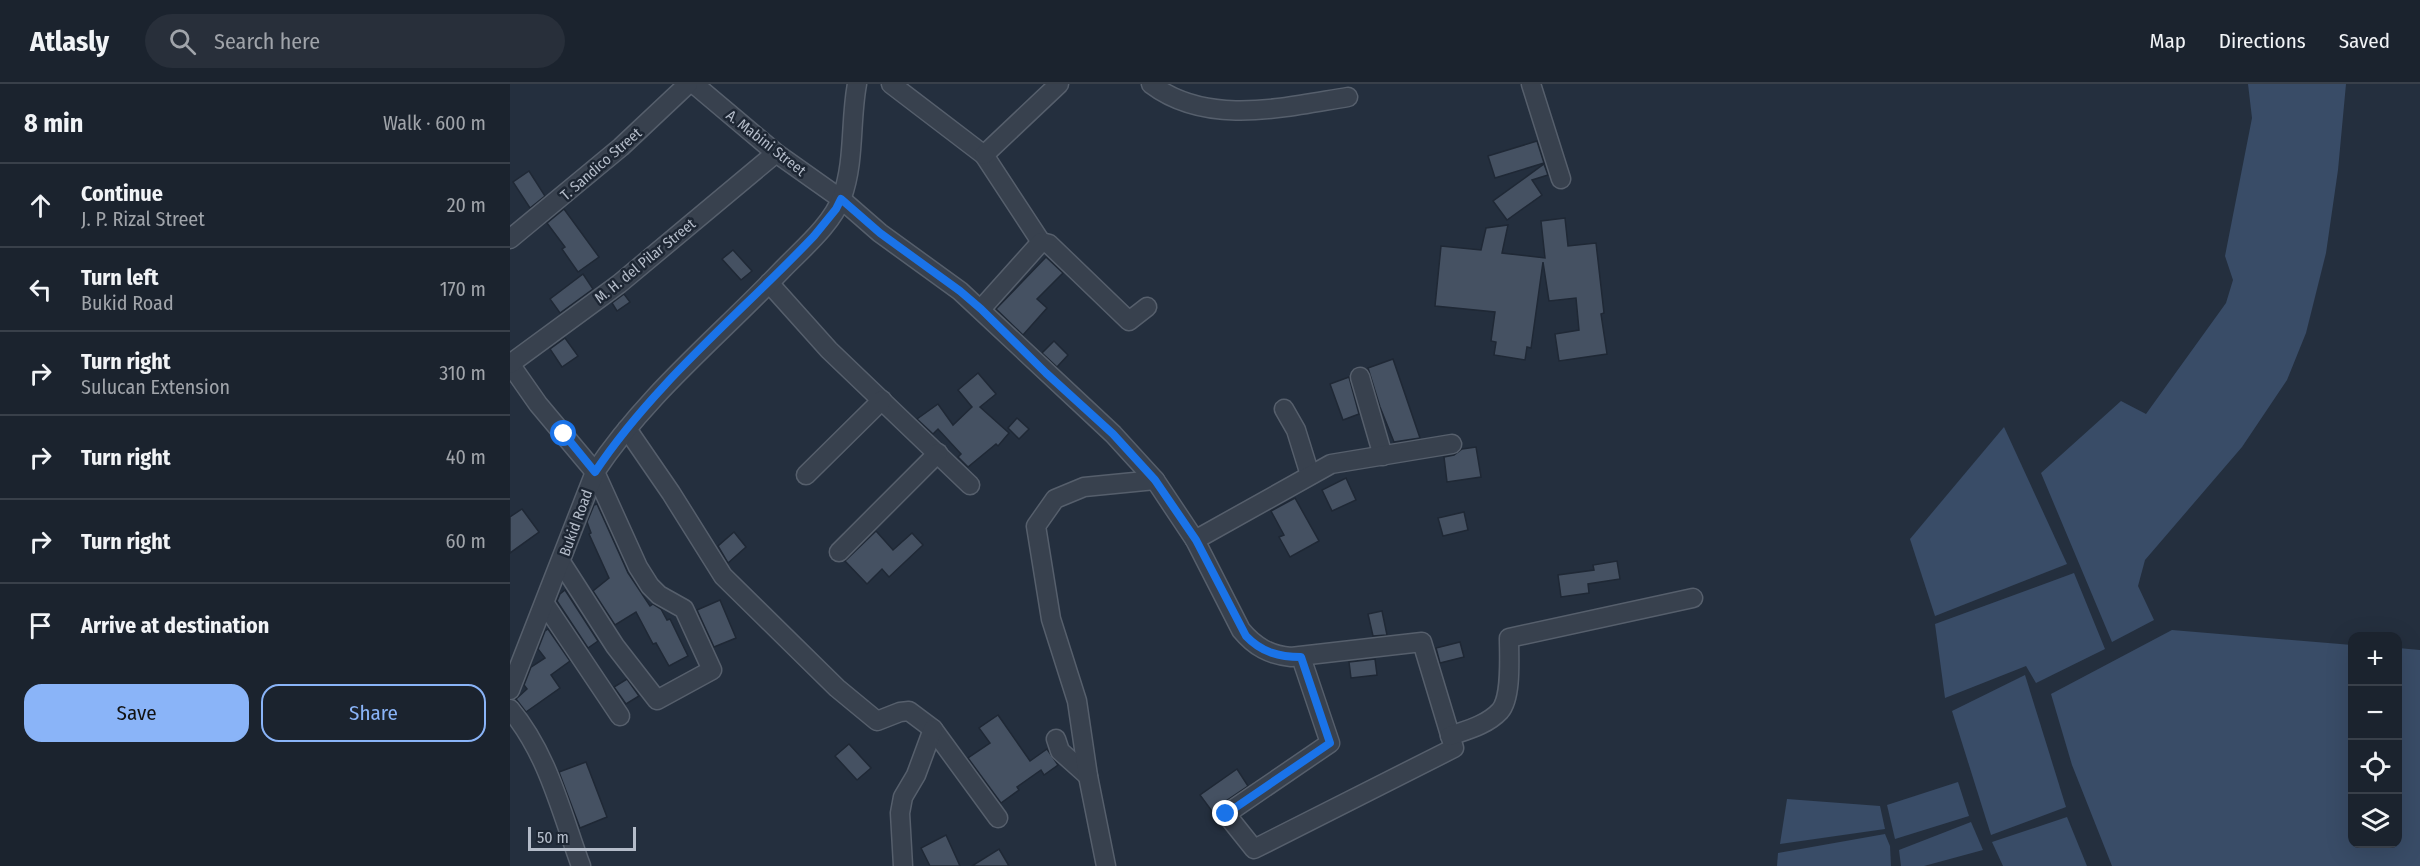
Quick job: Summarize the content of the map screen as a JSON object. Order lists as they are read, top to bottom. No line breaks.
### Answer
{"streets":{"street":["A. Mabini Street","T. Sandico Street","M. H. del Pilar Street","Bukid Road"]},"crossings":[["A. Mabini Street","M. H. del Pilar Street"],["A. Mabini Street","Bukid Road"]],"scale_bar":"50 m","page":{"header":"Atlasly","search":"Search here","nav":["Map","Directions","Saved"],"heading":["8 min","Walk · 600 m"],"list":[["Continue","J. P. Rizal Street","20 m"],["Turn left","Bukid Road","170 m"],["Turn right","Sulucan Extension","310 m"],["Turn right","40 m"],["Turn right","60 m"],"Arrive at destination"],"map_buttons":["+","−"],"buttons":["Save","Share"],"scale":"50 m"}}
